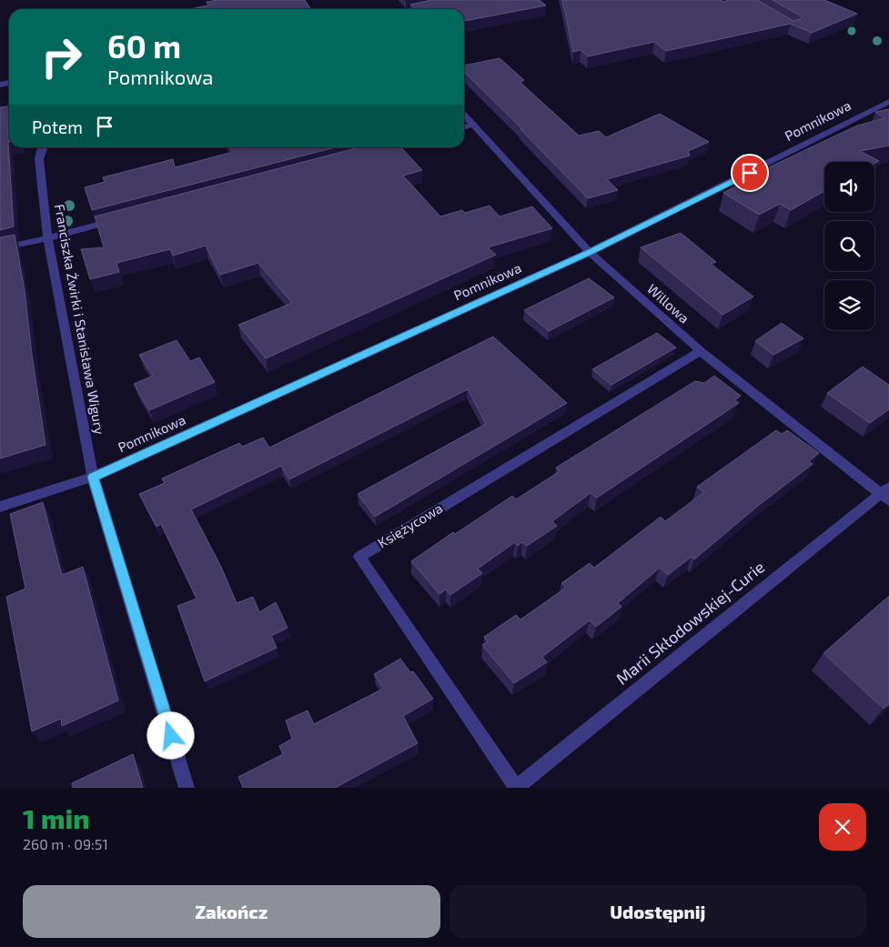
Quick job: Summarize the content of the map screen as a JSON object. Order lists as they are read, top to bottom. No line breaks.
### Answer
{"streets":{"street":["Pomnikowa","Willowa","Franciszka Żwirki i Stanisława Wigury","Księżycowa","Marii Skłodowskiej-Curie"]},"crossings":[["Pomnikowa","Willowa"],["Pomnikowa","Franciszka Żwirki i Stanisława Wigury"],["Willowa","Księżycowa"],["Willowa","Marii Skłodowskiej-Curie"],["Księżycowa","Marii Skłodowskiej-Curie"]],"page":{"turn":["60 m","Pomnikowa"],"then":"Potem","heading":["1 min","260 m · 09:51"],"buttons":["Zakończ","Udostępnij"]}}
